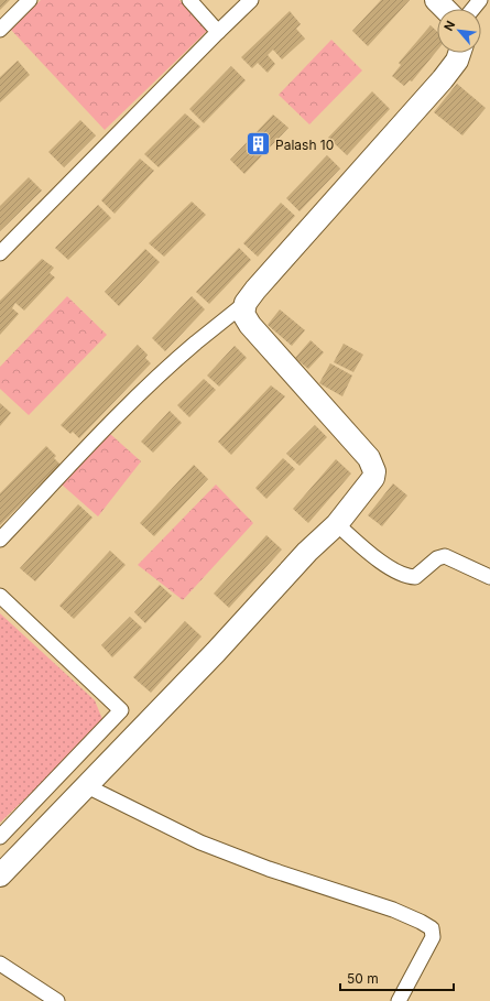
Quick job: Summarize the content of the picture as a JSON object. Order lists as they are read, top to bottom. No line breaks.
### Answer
{"places":{"building":["Palash 10"]},"scale_bar":"50 m","north":"top left"}
